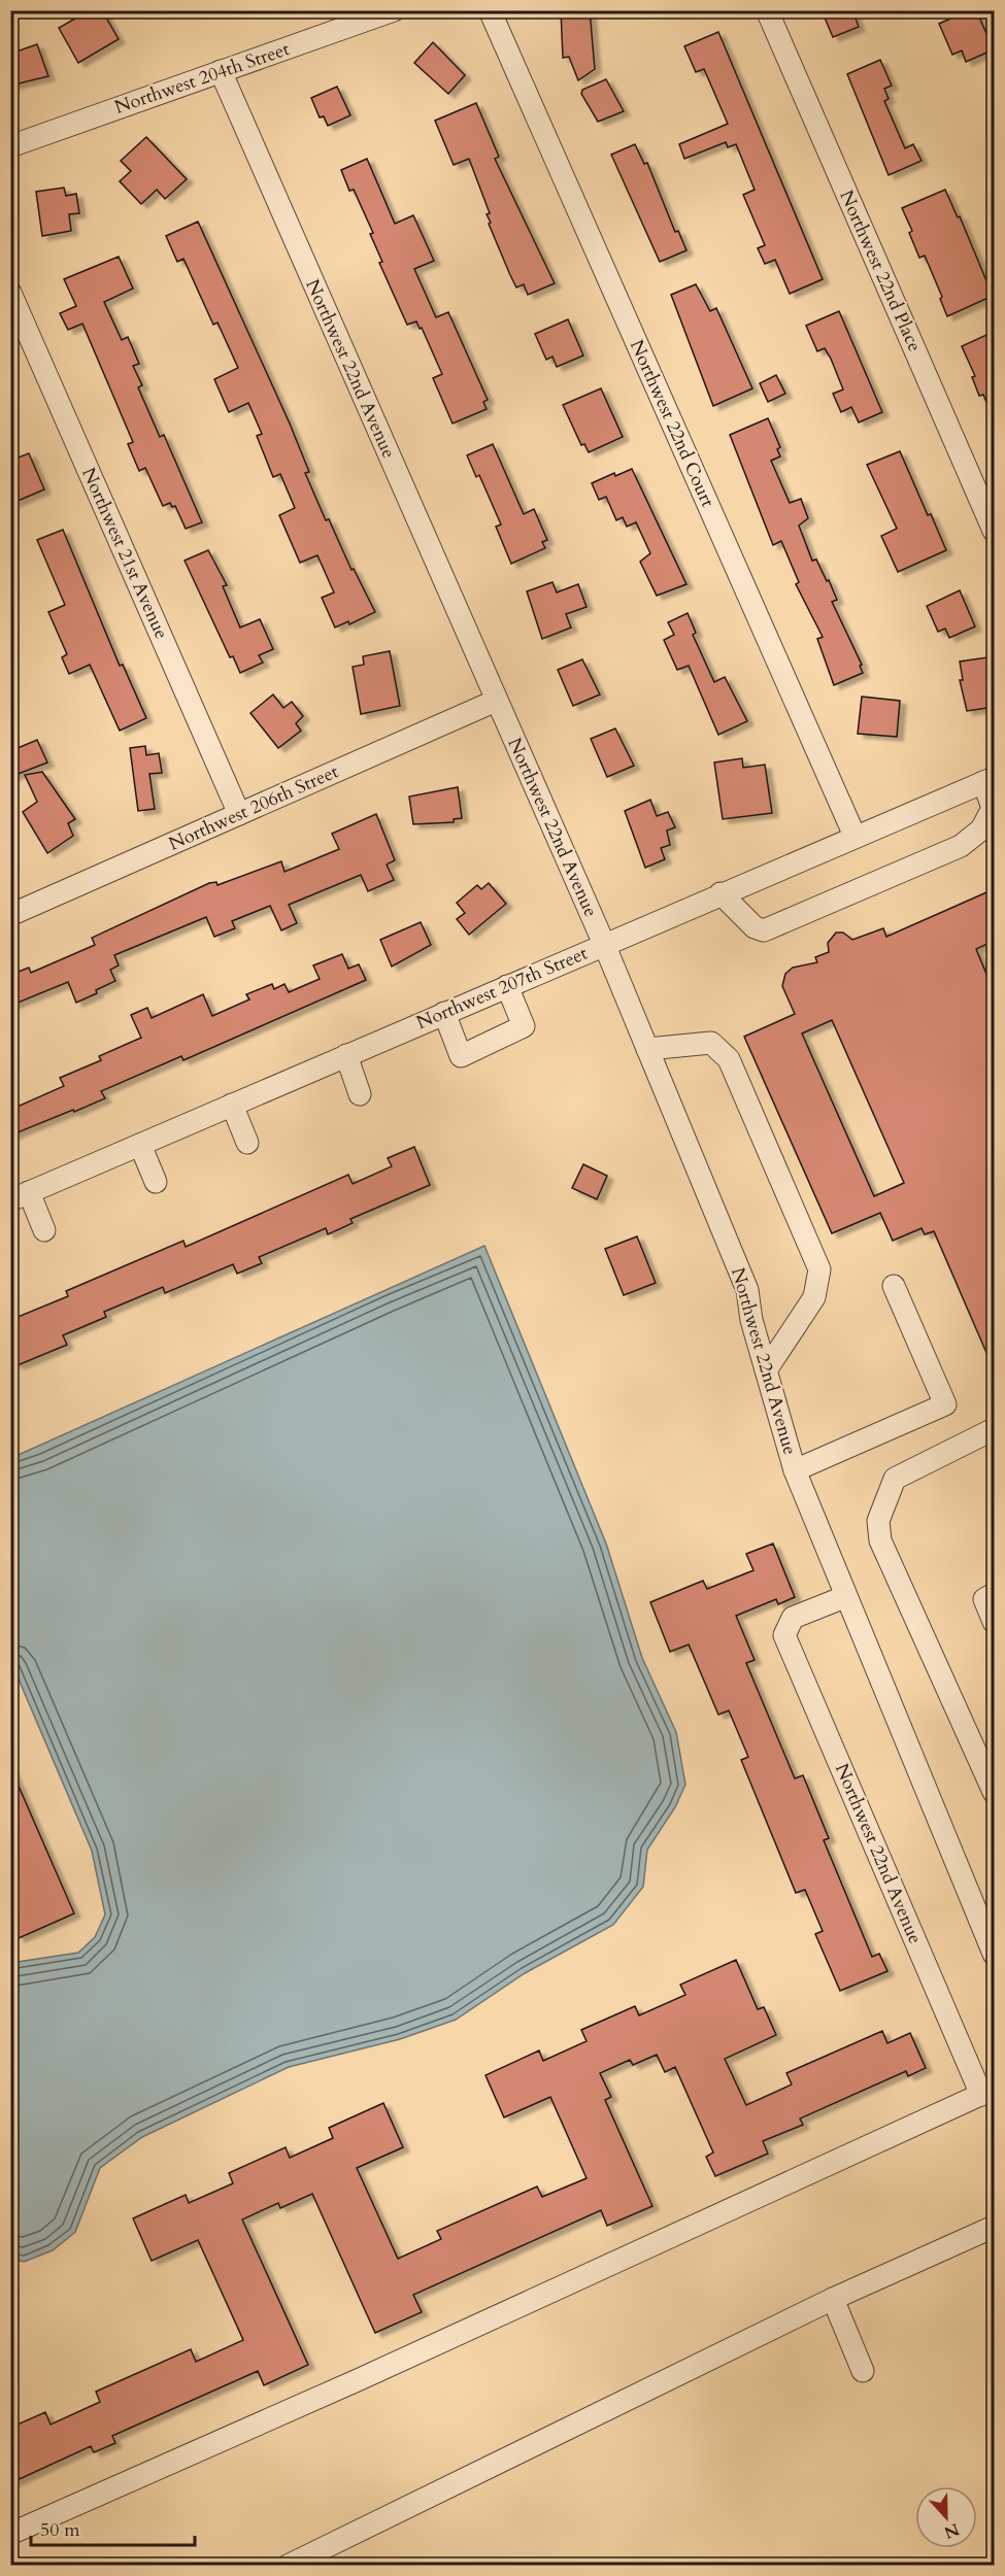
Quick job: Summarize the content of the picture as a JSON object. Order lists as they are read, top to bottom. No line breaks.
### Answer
{"streets":{"street":["Northwest 204th Street","Northwest 22nd Place","Northwest 22nd Avenue","Northwest 22nd Court","Northwest 21st Avenue","Northwest 206th Street","Northwest 207th Street"]},"crossings":[["Northwest 204th Street","Northwest 22nd Avenue"],["Northwest 22nd Avenue","Northwest 206th Street"],["Northwest 22nd Avenue","Northwest 207th Street"],["Northwest 22nd Court","Northwest 207th Street"],["Northwest 21st Avenue","Northwest 206th Street"]],"scale_bar":"50 m","north":"bottom"}
